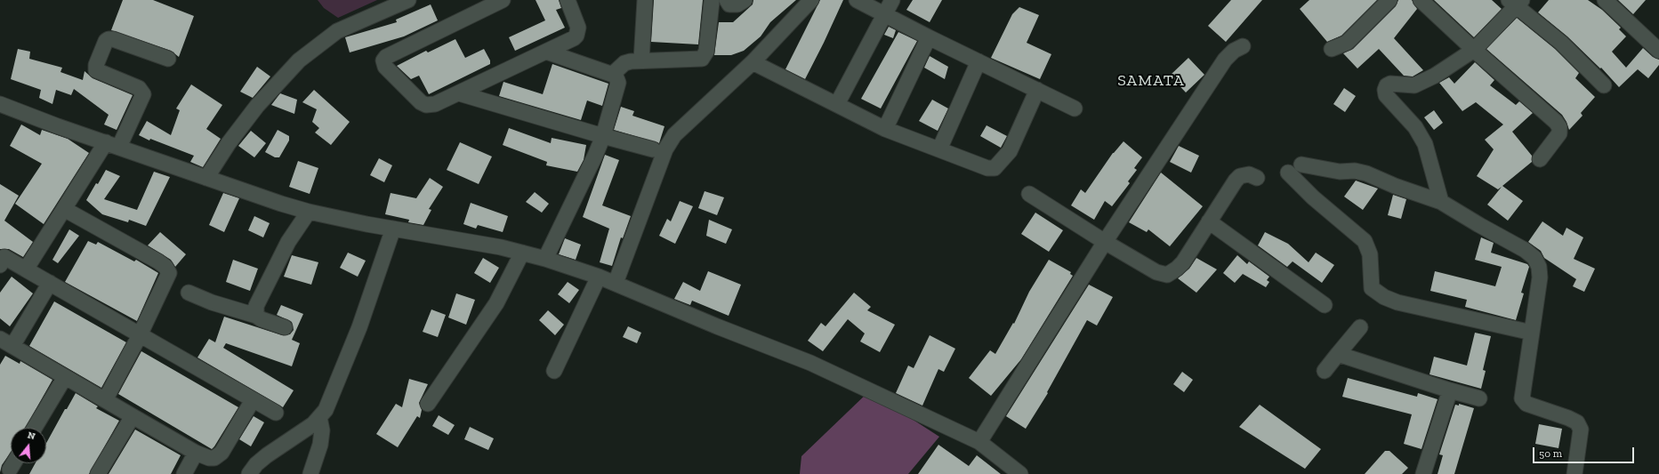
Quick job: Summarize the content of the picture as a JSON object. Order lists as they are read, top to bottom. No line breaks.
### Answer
{"districts":["SAMATA"],"scale_bar":"50 m","north":"top"}
